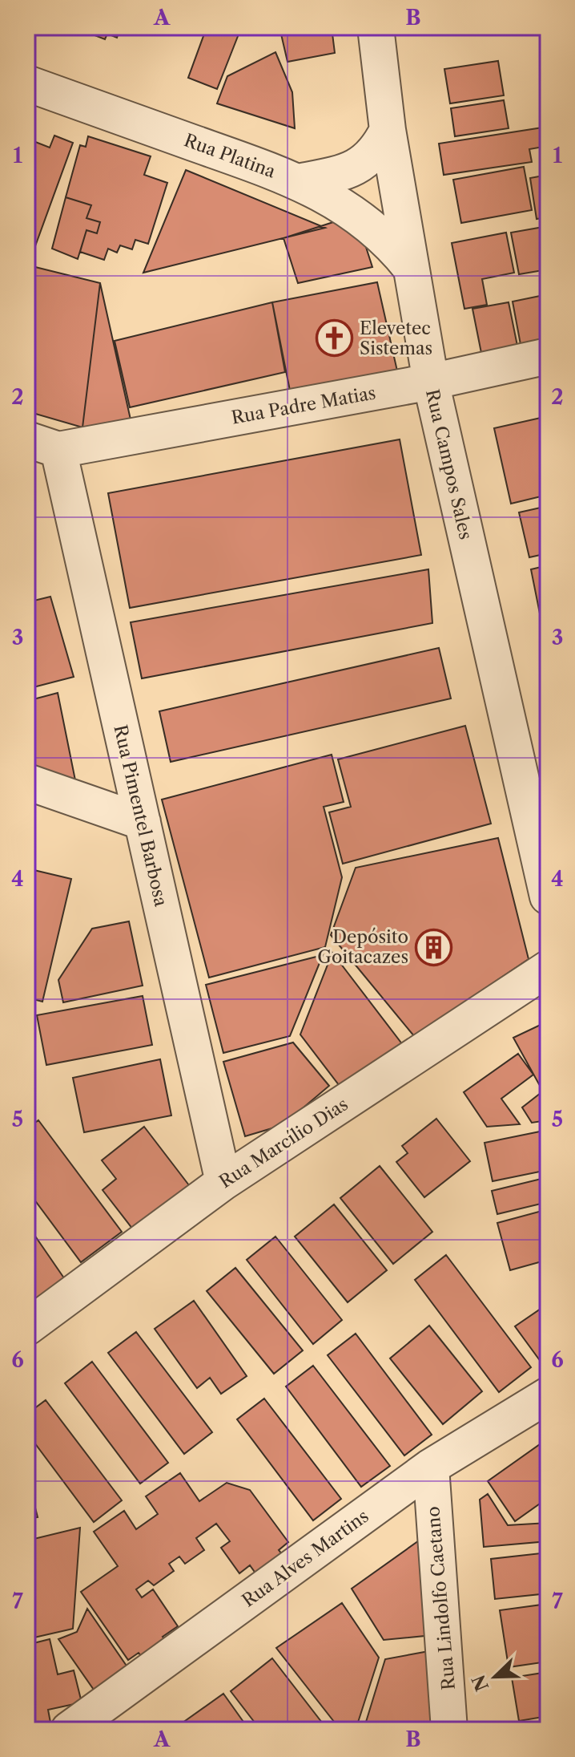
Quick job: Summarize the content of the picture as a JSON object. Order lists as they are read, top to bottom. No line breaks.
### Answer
{"streets":{"street":["Rua Platina","Rua Padre Matias","Rua Campos Sales","Rua Pimentel Barbosa","Rua Marcílio Dias","Rua Alves Martins","Rua Lindolfo Caetano"]},"crossings":[["Rua Platina","Rua Campos Sales"],["Rua Padre Matias","Rua Campos Sales"],["Rua Padre Matias","Rua Pimentel Barbosa"],["Rua Pimentel Barbosa","Rua Marcílio Dias"],["Rua Alves Martins","Rua Lindolfo Caetano"]],"places":{"church":["Elevetec Sistemas"],"building":["Depósito Goitacazes"]},"north":"bottom left","grid":{"columns":["A","B"],"rows":["1","2","3","4","5","6","7"]}}
